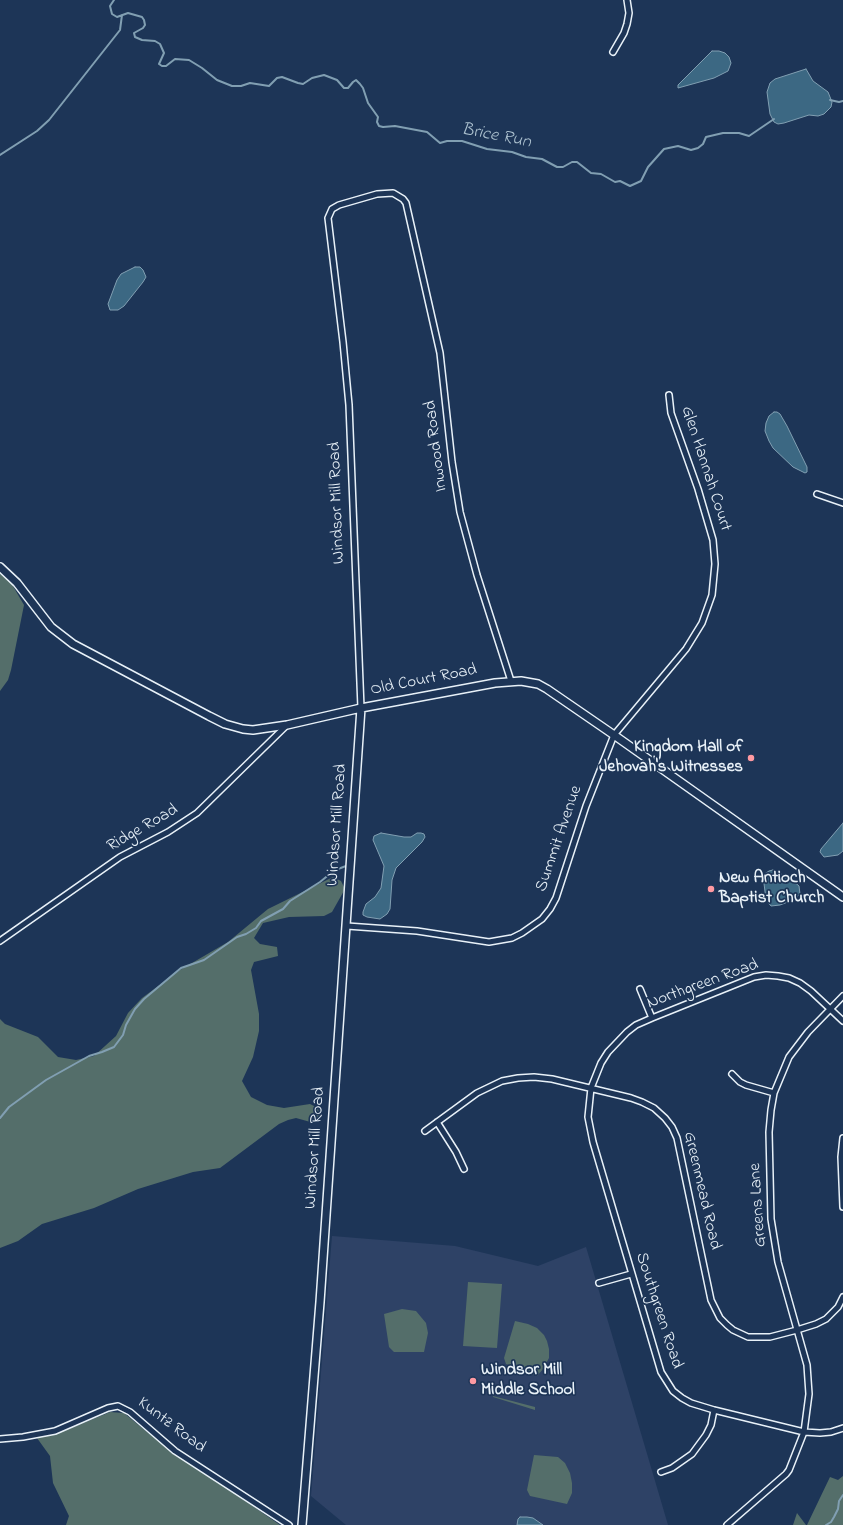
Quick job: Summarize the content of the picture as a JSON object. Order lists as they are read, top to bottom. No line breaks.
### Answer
{"streets":{"main road":["Windsor Mill Road","Old Court Road"],"street":["Inwood Road","Glen Hannah Court","Ridge Road","Summit Avenue","Northgreen Road","Greenmead Road","Greens Lane","Southgreen Road","Kuntz Road"]},"crossings":[["Inwood Road","Windsor Mill Road"],["Inwood Road","Old Court Road"],["Glen Hannah Court","Old Court Road"],["Glen Hannah Court","Summit Avenue"],["Windsor Mill Road","Old Court Road"],["Windsor Mill Road","Summit Avenue"],["Old Court Road","Ridge Road"],["Old Court Road","Summit Avenue"],["Northgreen Road","Greenmead Road"],["Northgreen Road","Greens Lane"],["Northgreen Road","Southgreen Road"],["Greenmead Road","Greens Lane"],["Greenmead Road","Southgreen Road"],["Greens Lane","Southgreen Road"]],"water":["Brice Run"],"places":["Kingdom Hall of Jehovah's Witnesses","New Antioch Baptist Church","Windsor Mill Middle School"]}
